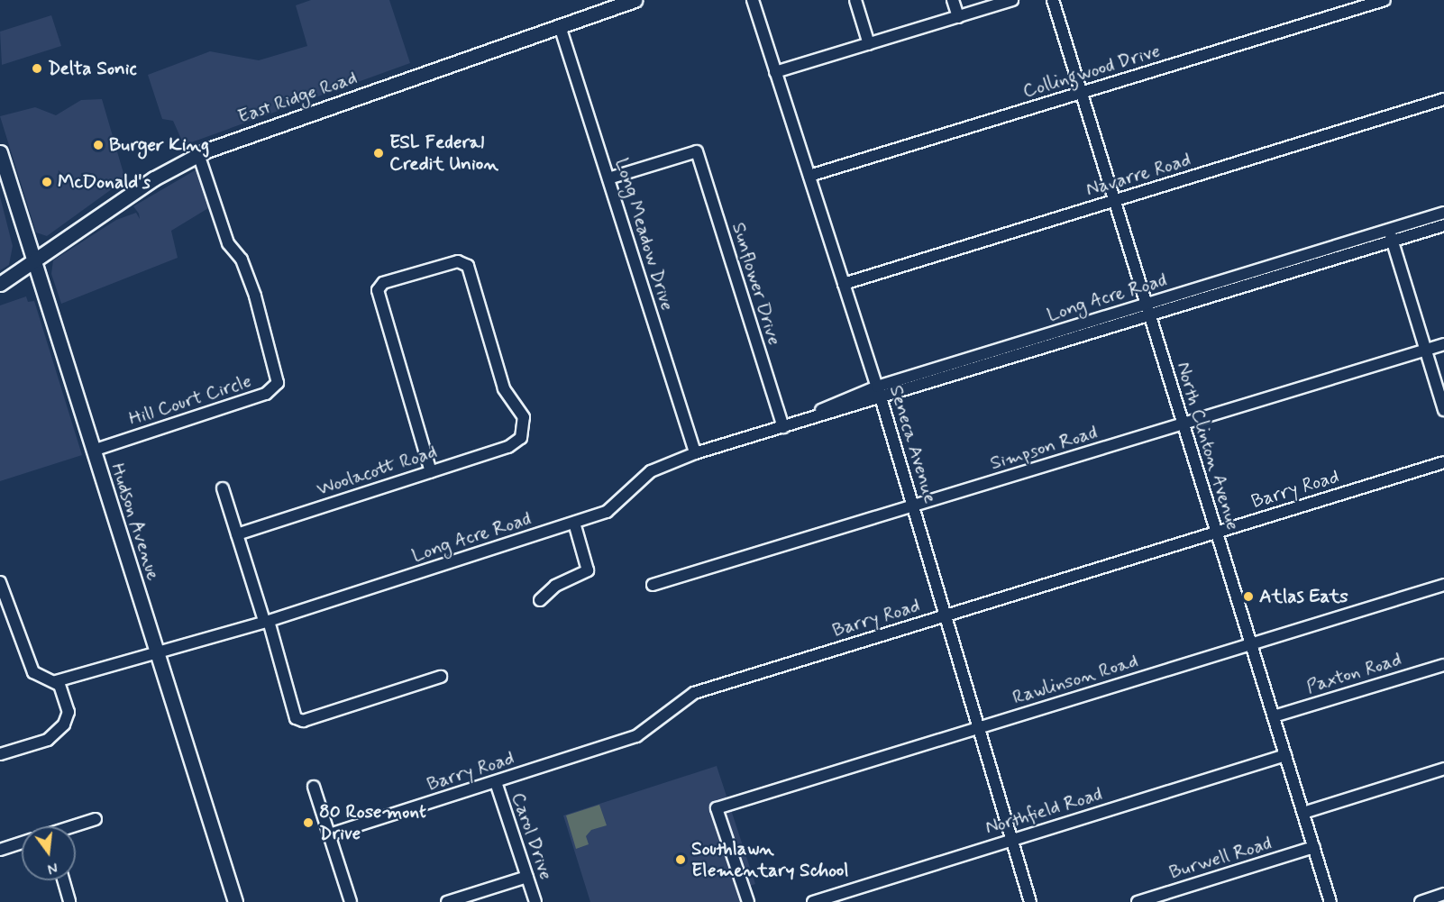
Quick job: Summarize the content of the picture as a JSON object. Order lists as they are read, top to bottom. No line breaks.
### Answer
{"streets":{"main road":["East Ridge Road","Hudson Avenue"],"street":["Collingwood Drive","Navarre Road","Long Meadow Drive","Sunflower Drive","Long Acre Road","Hill Court Circle","Seneca Avenue","North Clinton Avenue","Simpson Road","Woolacott Road","Barry Road","Paxton Road","Rawlinson Road","Northfield Road","Carol Drive","Burwell Road"]},"crossings":[["Collingwood Drive","Seneca Avenue"],["Collingwood Drive","North Clinton Avenue"],["East Ridge Road","Long Meadow Drive"],["East Ridge Road","Hill Court Circle"],["East Ridge Road","Hudson Avenue"],["Navarre Road","Seneca Avenue"],["Navarre Road","North Clinton Avenue"],["Long Meadow Drive","Sunflower Drive"],["Long Meadow Drive","Long Acre Road"],["Sunflower Drive","Long Acre Road"],["Long Acre Road","Seneca Avenue"],["Long Acre Road","North Clinton Avenue"],["Long Acre Road","Hudson Avenue"],["Hill Court Circle","Hudson Avenue"],["Seneca Avenue","Simpson Road"],["Seneca Avenue","Barry Road"],["Seneca Avenue","Rawlinson Road"],["Seneca Avenue","Northfield Road"],["North Clinton Avenue","Simpson Road"],["North Clinton Avenue","Barry Road"],["North Clinton Avenue","Paxton Road"],["North Clinton Avenue","Rawlinson Road"],["North Clinton Avenue","Northfield Road"],["North Clinton Avenue","Burwell Road"],["Barry Road","Carol Drive"]],"places":["Delta Sonic","Burger King","ESL Federal Credit Union","McDonald's","Atlas Eats","80 Rosemont Drive","Southlawn Elementary School"],"north":"bottom"}
